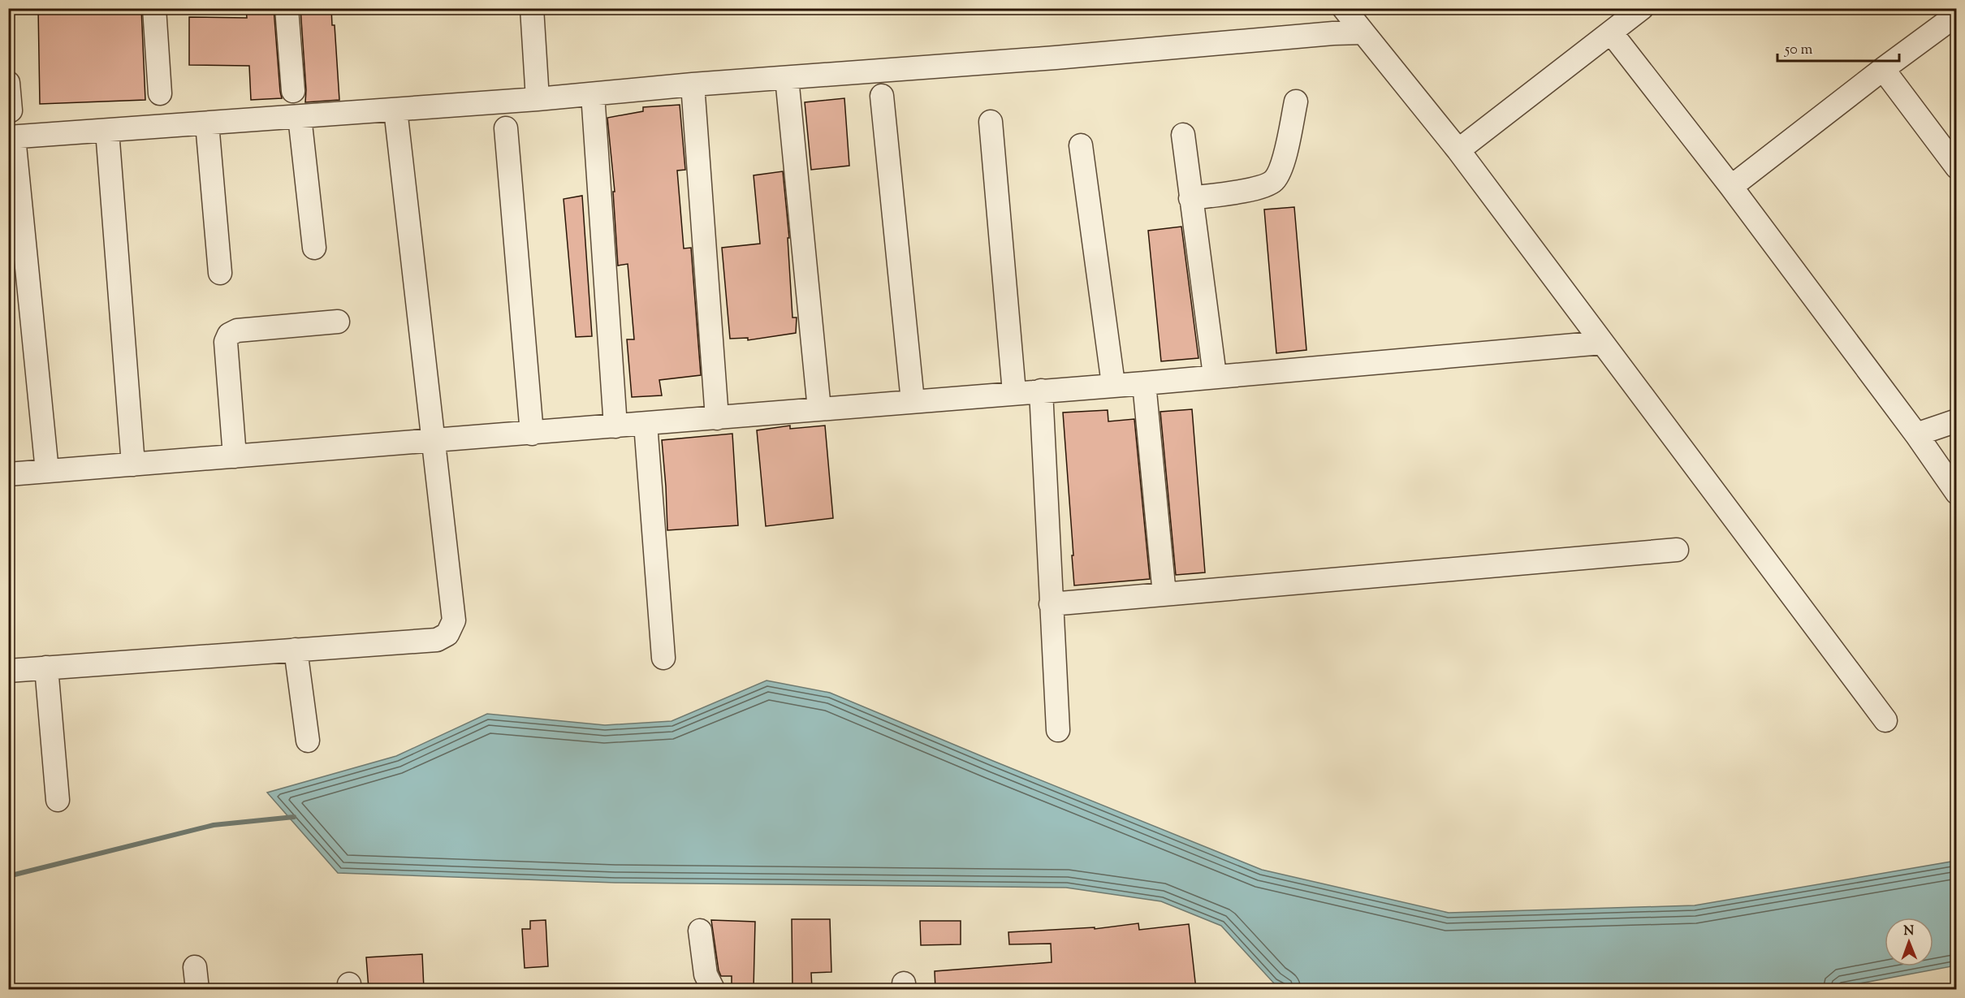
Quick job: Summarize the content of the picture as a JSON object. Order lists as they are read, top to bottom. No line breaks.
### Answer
{"scale_bar":"50 m","north":"top"}
